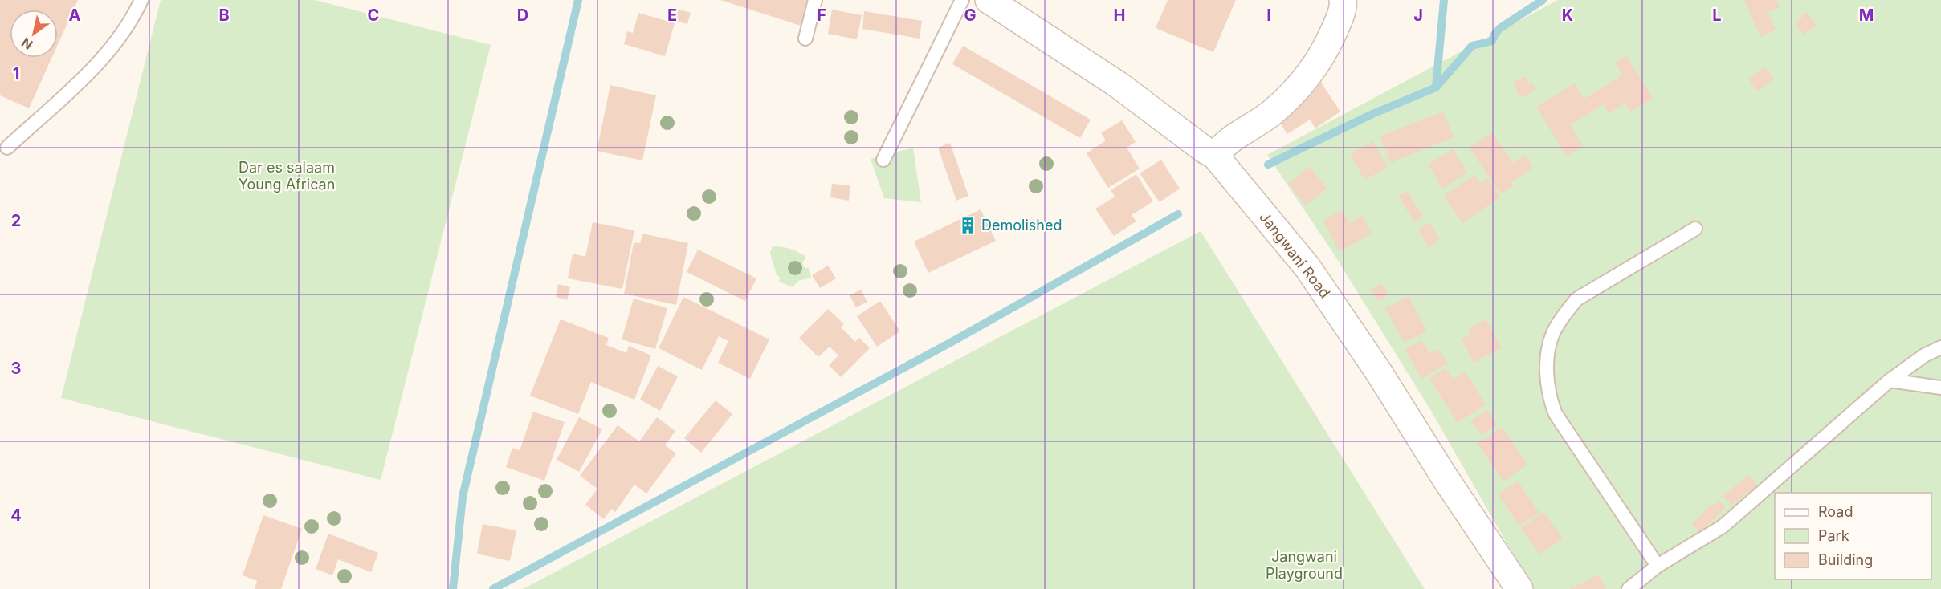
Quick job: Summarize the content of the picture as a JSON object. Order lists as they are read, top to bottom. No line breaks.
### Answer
{"streets":{"street":["Jangwani Road"]},"parks":["Dar es salaam Young African","Jangwani Playground"],"places":{"building":["Demolished"]},"legend":["Road","Park","Building"],"north":"bottom left","grid":{"columns":["A","B","C","D","E","F","G","H","I","J","K","L","M"],"rows":["1","2","3","4"]}}
